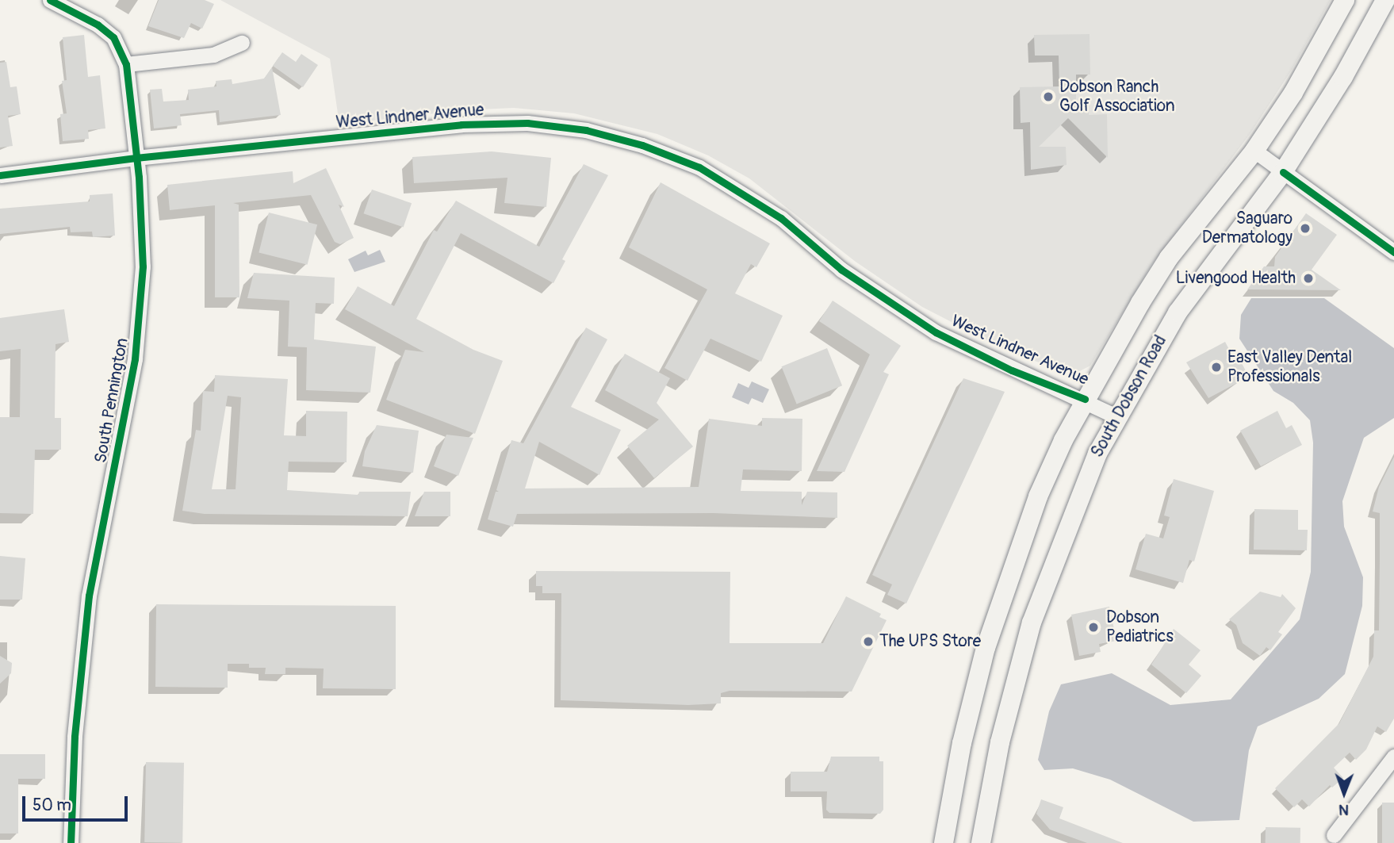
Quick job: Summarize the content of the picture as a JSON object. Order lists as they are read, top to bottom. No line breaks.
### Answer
{"streets":{"main road":["South Dobson Road"],"street":["West Lindner Avenue","South Pennington"]},"crossings":[["West Lindner Avenue","South Dobson Road"],["West Lindner Avenue","South Pennington"]],"places":["Dobson Ranch Golf Association","Saguaro Dermatology","Livengood Health","East Valley Dental Professionals","Dobson Pediatrics","The UPS Store"],"scale_bar":"50 m","north":"bottom"}
